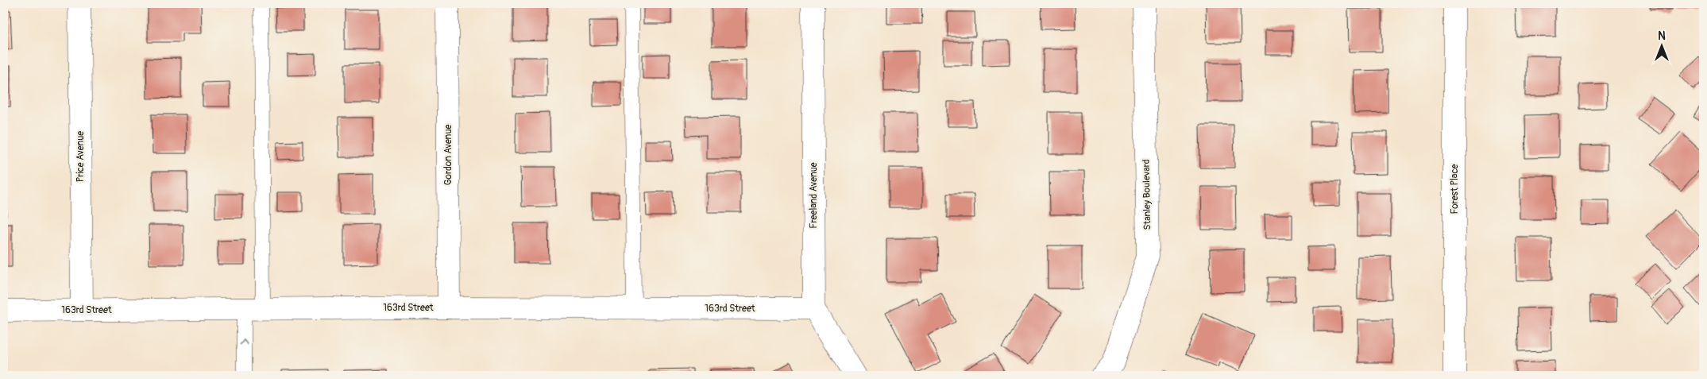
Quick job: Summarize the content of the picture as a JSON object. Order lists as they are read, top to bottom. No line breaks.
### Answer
{"streets":{"street":["Gordon Avenue","Price Avenue","Forest Place","Stanley Boulevard","Freeland Avenue","163rd Street"]},"crossings":[["Gordon Avenue","163rd Street"],["Price Avenue","163rd Street"],["Freeland Avenue","163rd Street"]],"north":"top"}
